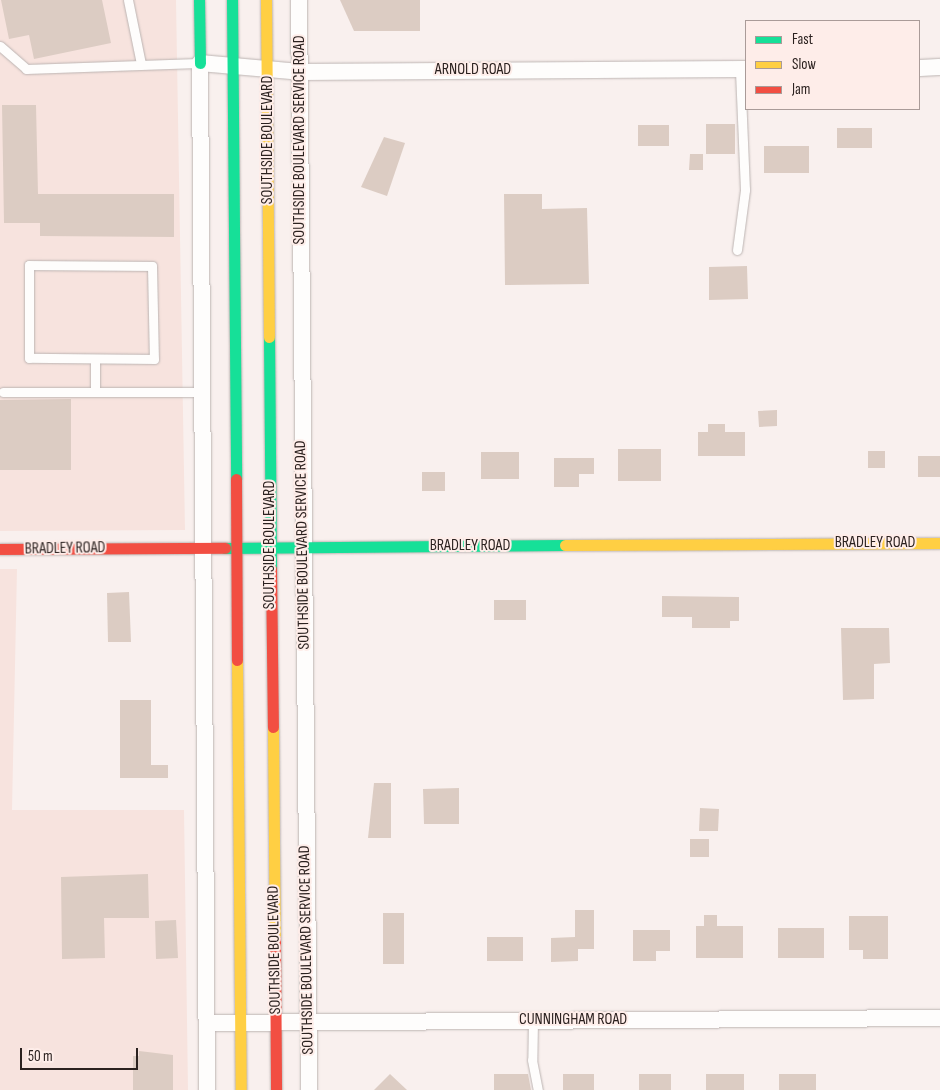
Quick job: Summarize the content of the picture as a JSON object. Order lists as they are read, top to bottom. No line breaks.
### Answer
{"streets":{"main road":["SOUTHSIDE BOULEVARD","BRADLEY ROAD"],"street":["ARNOLD ROAD","SOUTHSIDE BOULEVARD SERVICE ROAD","CUNNINGHAM ROAD"]},"crossings":[["ARNOLD ROAD","SOUTHSIDE BOULEVARD"],["ARNOLD ROAD","SOUTHSIDE BOULEVARD SERVICE ROAD"],["SOUTHSIDE BOULEVARD","BRADLEY ROAD"],["SOUTHSIDE BOULEVARD","CUNNINGHAM ROAD"],["SOUTHSIDE BOULEVARD SERVICE ROAD","BRADLEY ROAD"],["SOUTHSIDE BOULEVARD SERVICE ROAD","CUNNINGHAM ROAD"]],"legend":["Fast","Slow","Jam"],"scale_bar":"50 m"}
